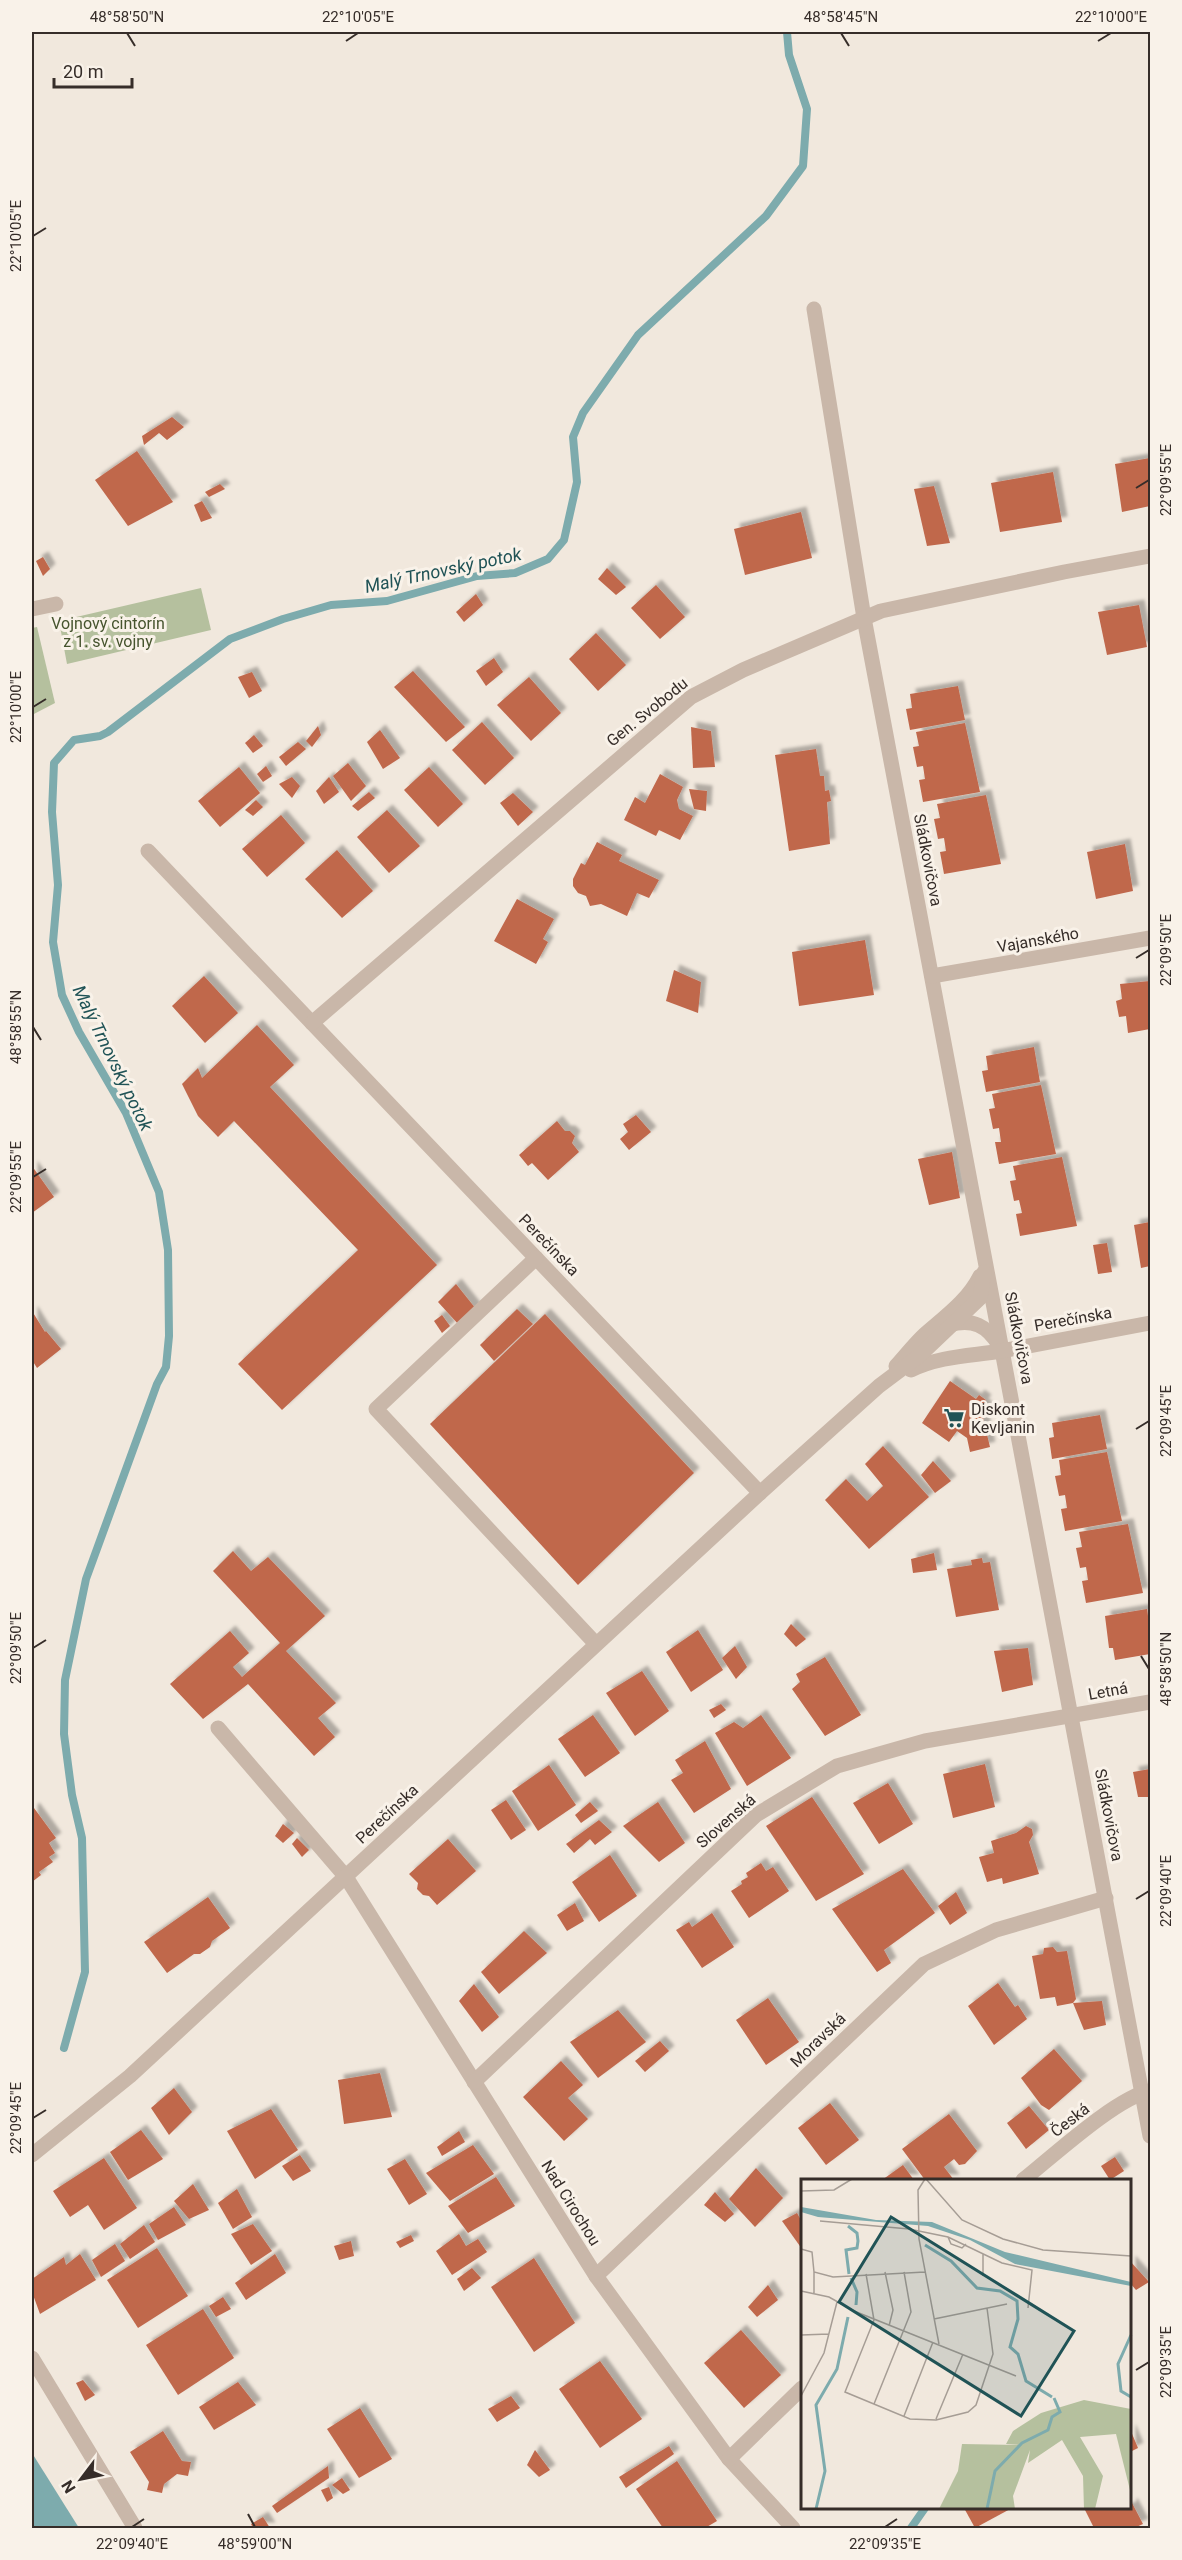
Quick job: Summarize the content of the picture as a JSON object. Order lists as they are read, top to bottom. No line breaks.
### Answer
{"streets":{"street":["Gen. Svobodu","Sládkovičova","Vajanského","Perečínska","Letná","Slovenská","Moravská","Česká","Nad Cirochou"]},"crossings":[["Gen. Svobodu","Sládkovičova"],["Gen. Svobodu","Perečínska"],["Sládkovičova","Vajanského"],["Sládkovičova","Perečínska"],["Sládkovičova","Letná"],["Sládkovičova","Slovenská"],["Sládkovičova","Moravská"],["Sládkovičova","Česká"],["Perečínska","Nad Cirochou"],["Letná","Slovenská"],["Slovenská","Nad Cirochou"],["Moravská","Nad Cirochou"]],"water":["Malý Trnovský potok"],"parks":["Vojnový cintorín z 1. sv. vojny"],"places":{"supermarket":["Diskont Kevljanin"]},"scale_bar":"20 m","north":"bottom left","coordinates":["48°58'50\"N","22°10'05\"E","48°58'45\"N","22°10'00\"E","22°09'55\"E","22°09'50\"E","48°58'55\"N","22°09'45\"E","22°09'40\"E","22°09'35\"E","48°59'00\"N"]}
